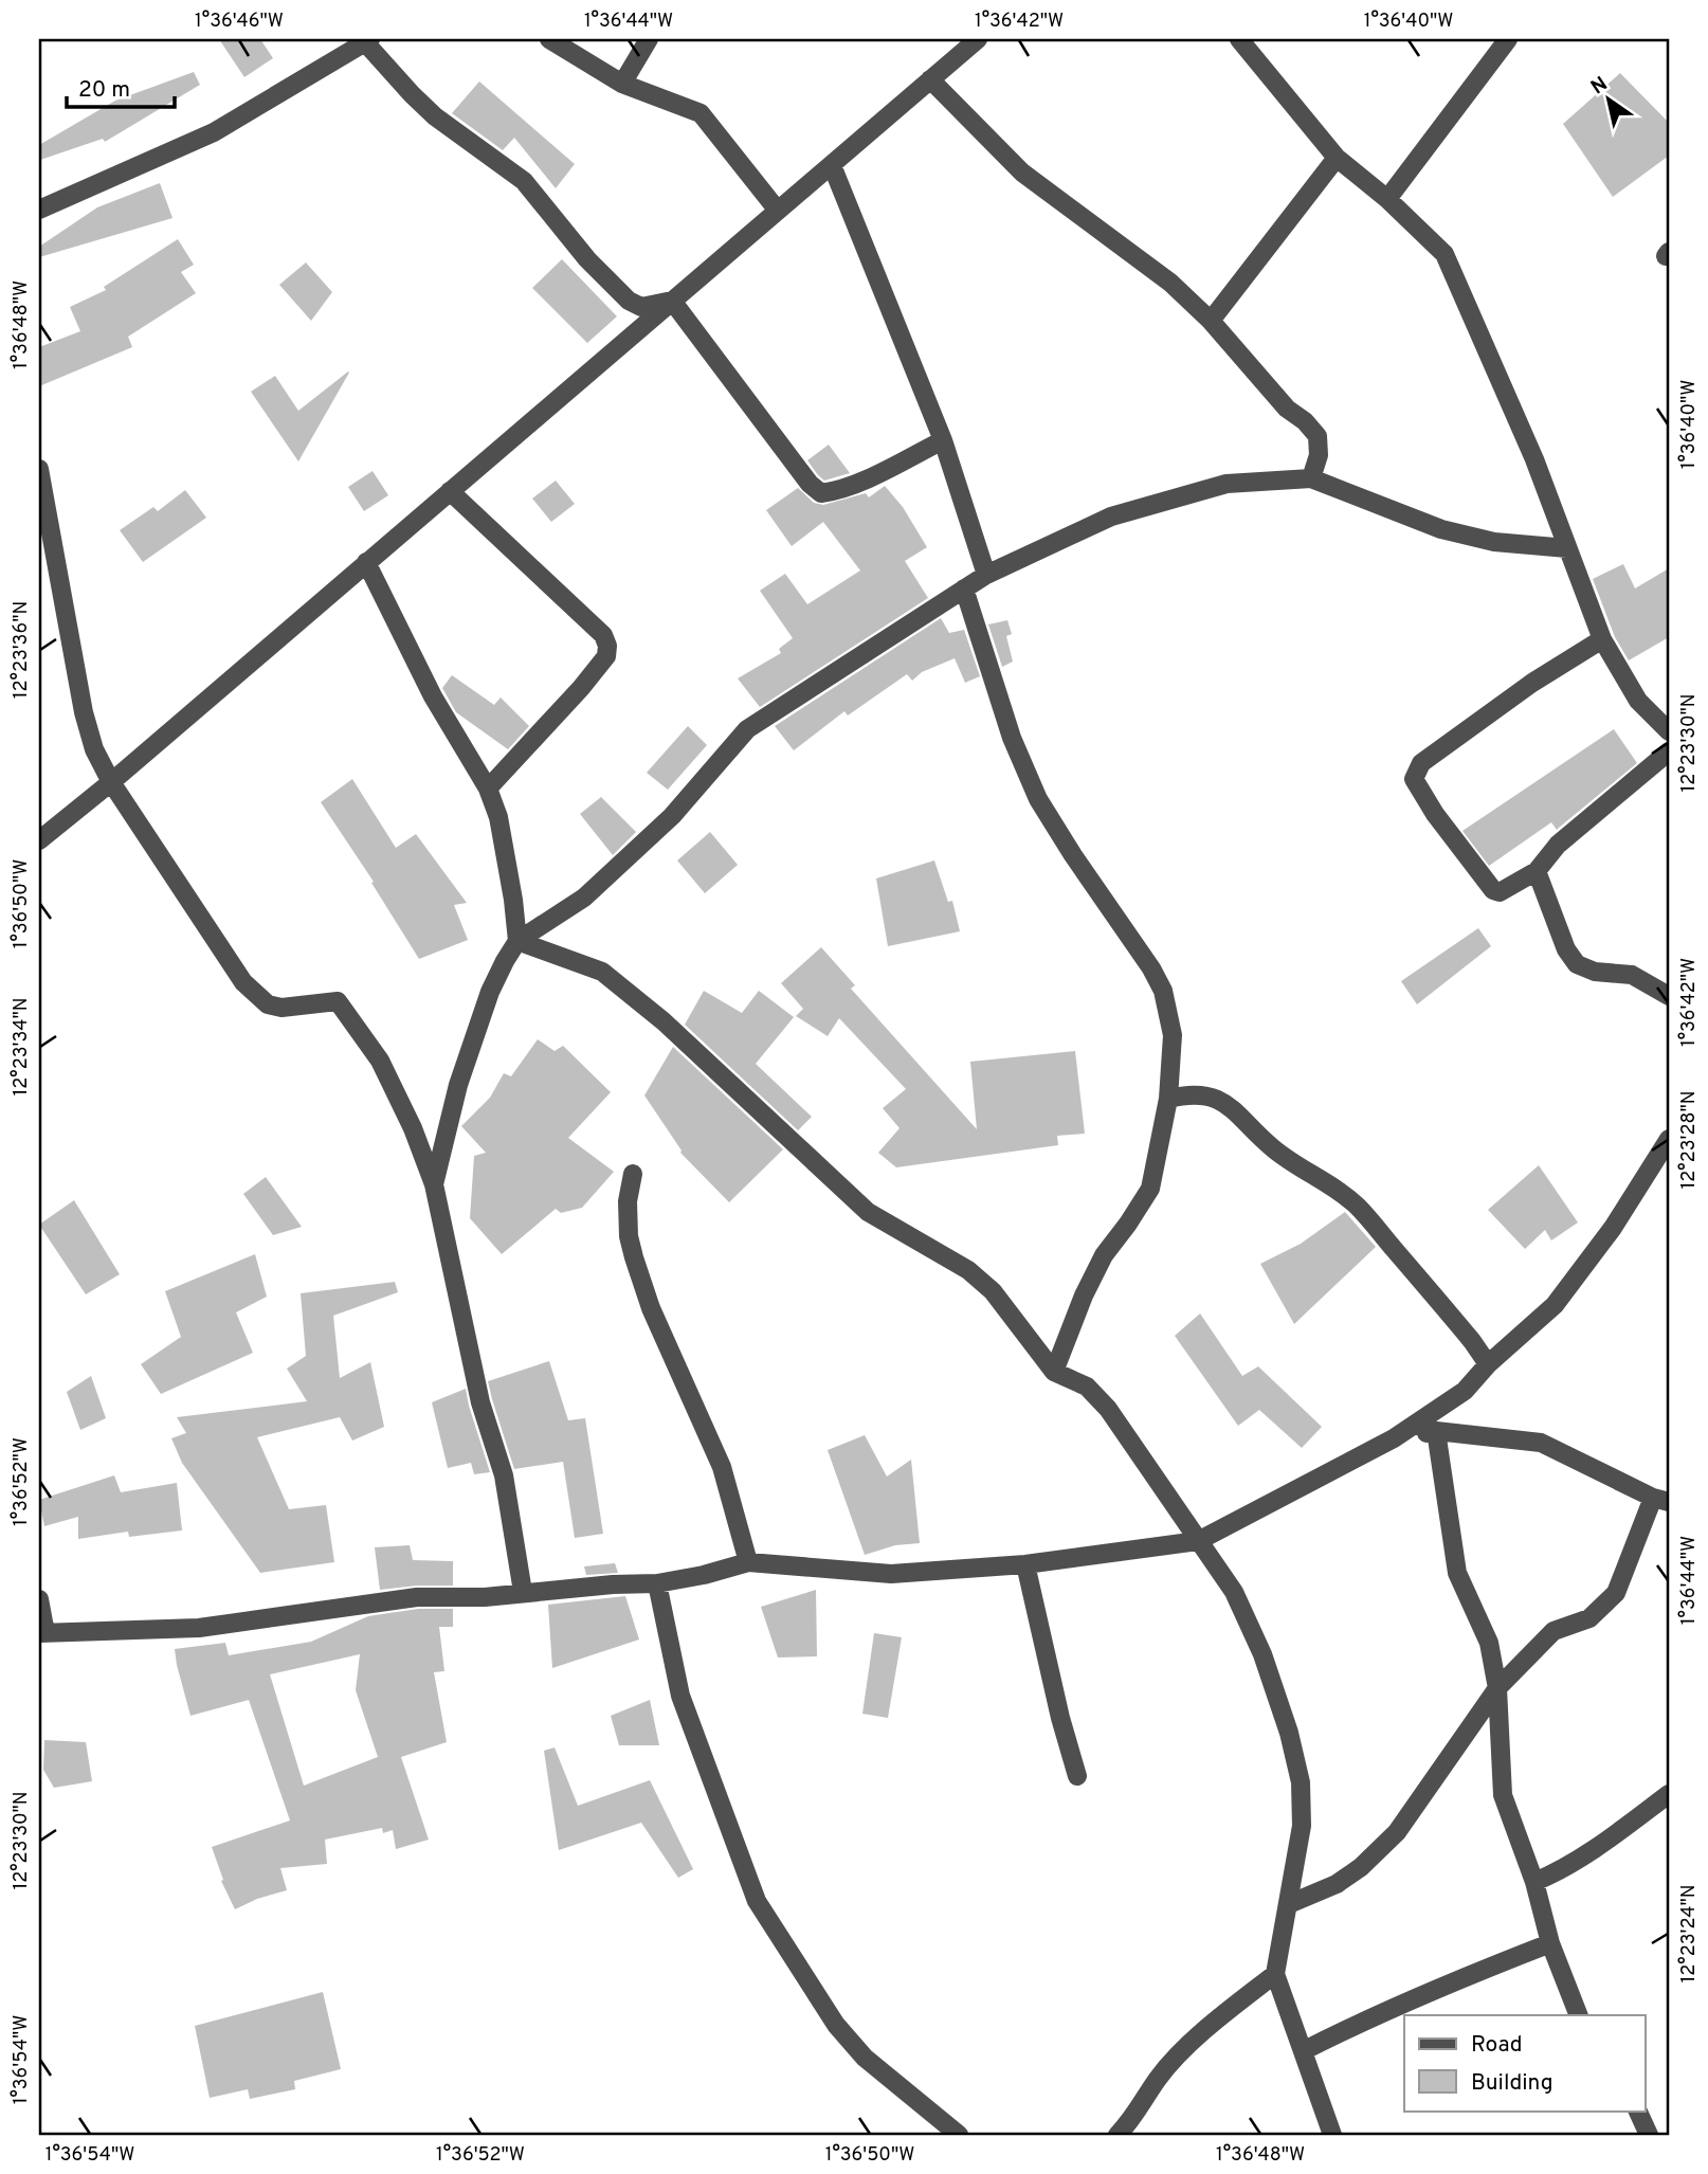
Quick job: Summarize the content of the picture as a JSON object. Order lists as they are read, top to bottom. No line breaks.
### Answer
{"legend":["Road","Building"],"scale_bar":"20 m","north":"top left","coordinates":["1°36'46\"W","1°36'44\"W","1°36'42\"W","1°36'40\"W","1°36'48\"W","12°23'36\"N","12°23'30\"N","1°36'50\"W","12°23'34\"N","12°23'28\"N","1°36'52\"W","12°23'24\"N","1°36'54\"W"]}
